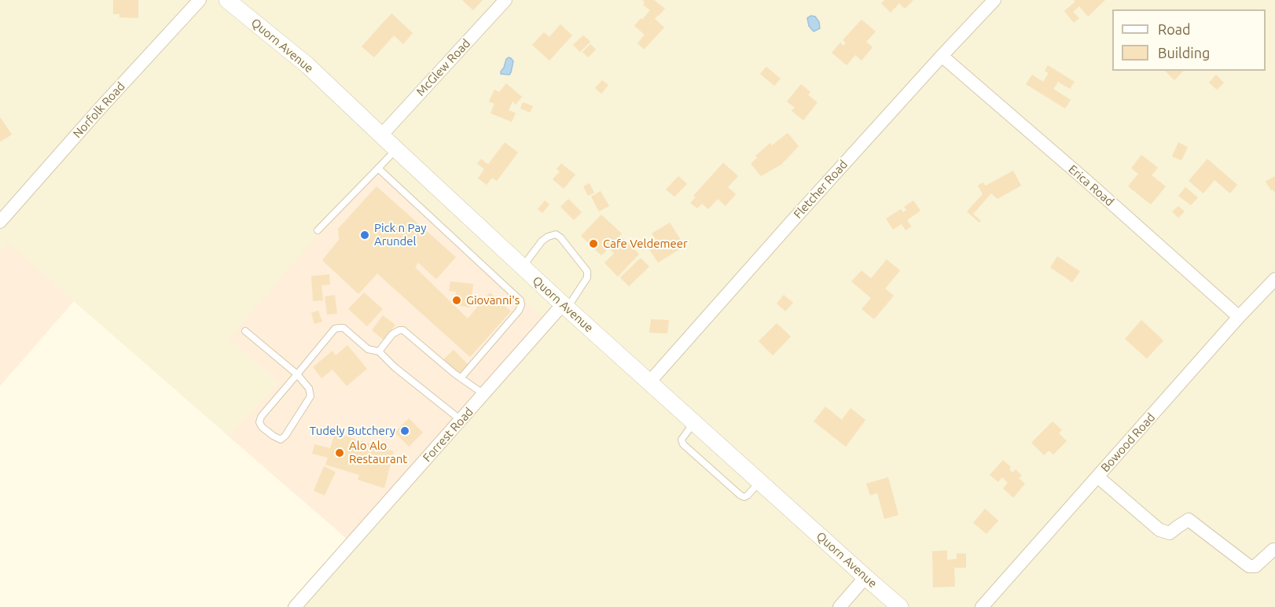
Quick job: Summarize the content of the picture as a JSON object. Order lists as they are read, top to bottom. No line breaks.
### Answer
{"streets":{"street":["Quorn Avenue","McGlew Road","Norfolk Road","Erica Road","Fletcher Road","Forrest Road","Bowood Road"]},"crossings":[["Quorn Avenue","McGlew Road"],["Quorn Avenue","Fletcher Road"],["Quorn Avenue","Forrest Road"],["Erica Road","Fletcher Road"],["Erica Road","Bowood Road"]],"places":["Pick n Pay Arundel","Cafe Veldemeer","Giovanni's","Tudely Butchery","Alo Alo Restaurant"],"legend":["Road","Building"]}
